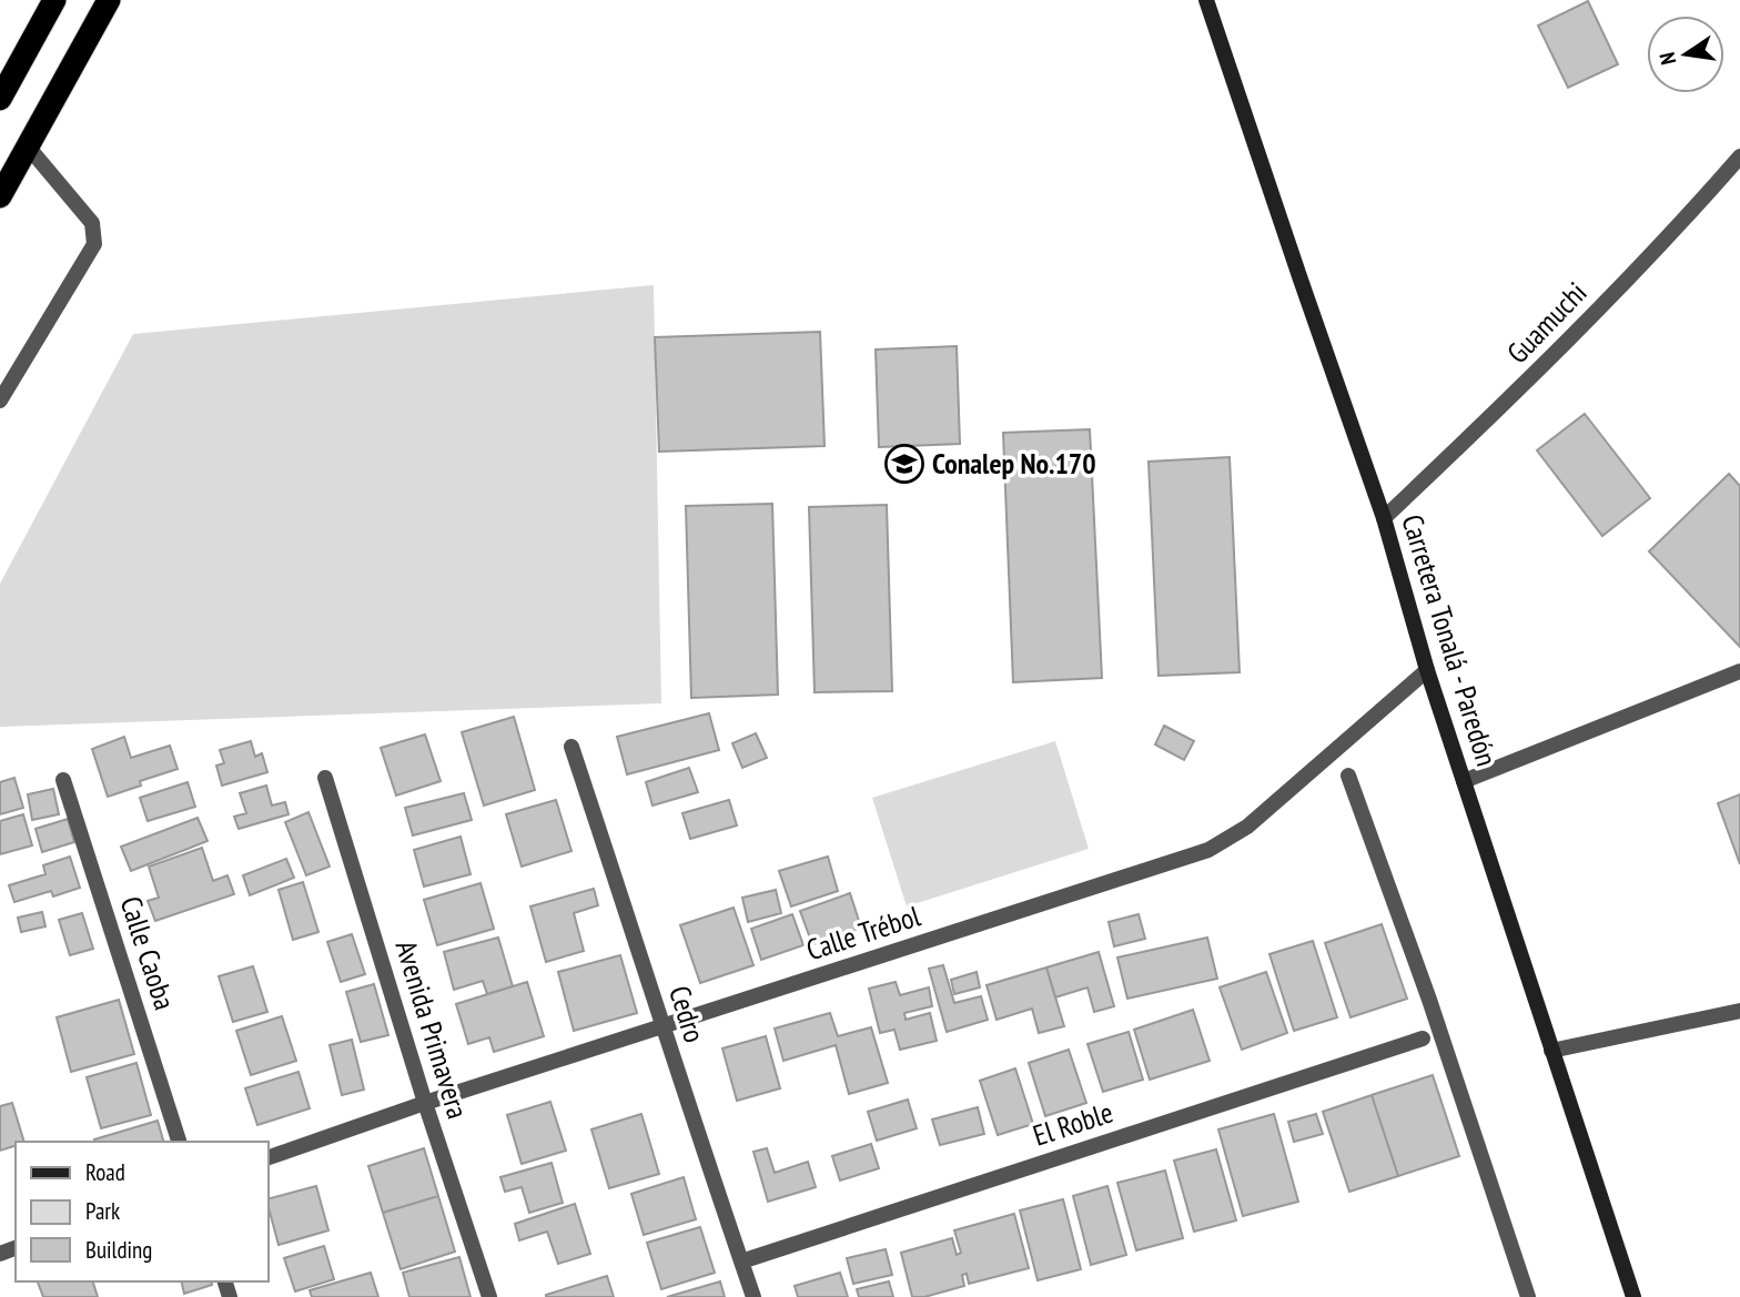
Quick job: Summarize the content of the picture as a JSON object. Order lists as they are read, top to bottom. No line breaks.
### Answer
{"streets":{"main road":["Carretera Tonalá - Paredón"],"street":["Guamuchi","Calle Trébol","Calle Caoba","Cedro","Avenida Primavera","El Roble"]},"crossings":[["Guamuchi","Carretera Tonalá - Paredón"],["Carretera Tonalá - Paredón","Calle Trébol"],["Calle Trébol","Cedro"],["Calle Trébol","Avenida Primavera"],["Cedro","El Roble"]],"places":{"school or university":["Conalep No.170"]},"legend":["Road","Park","Building"],"north":"left"}
